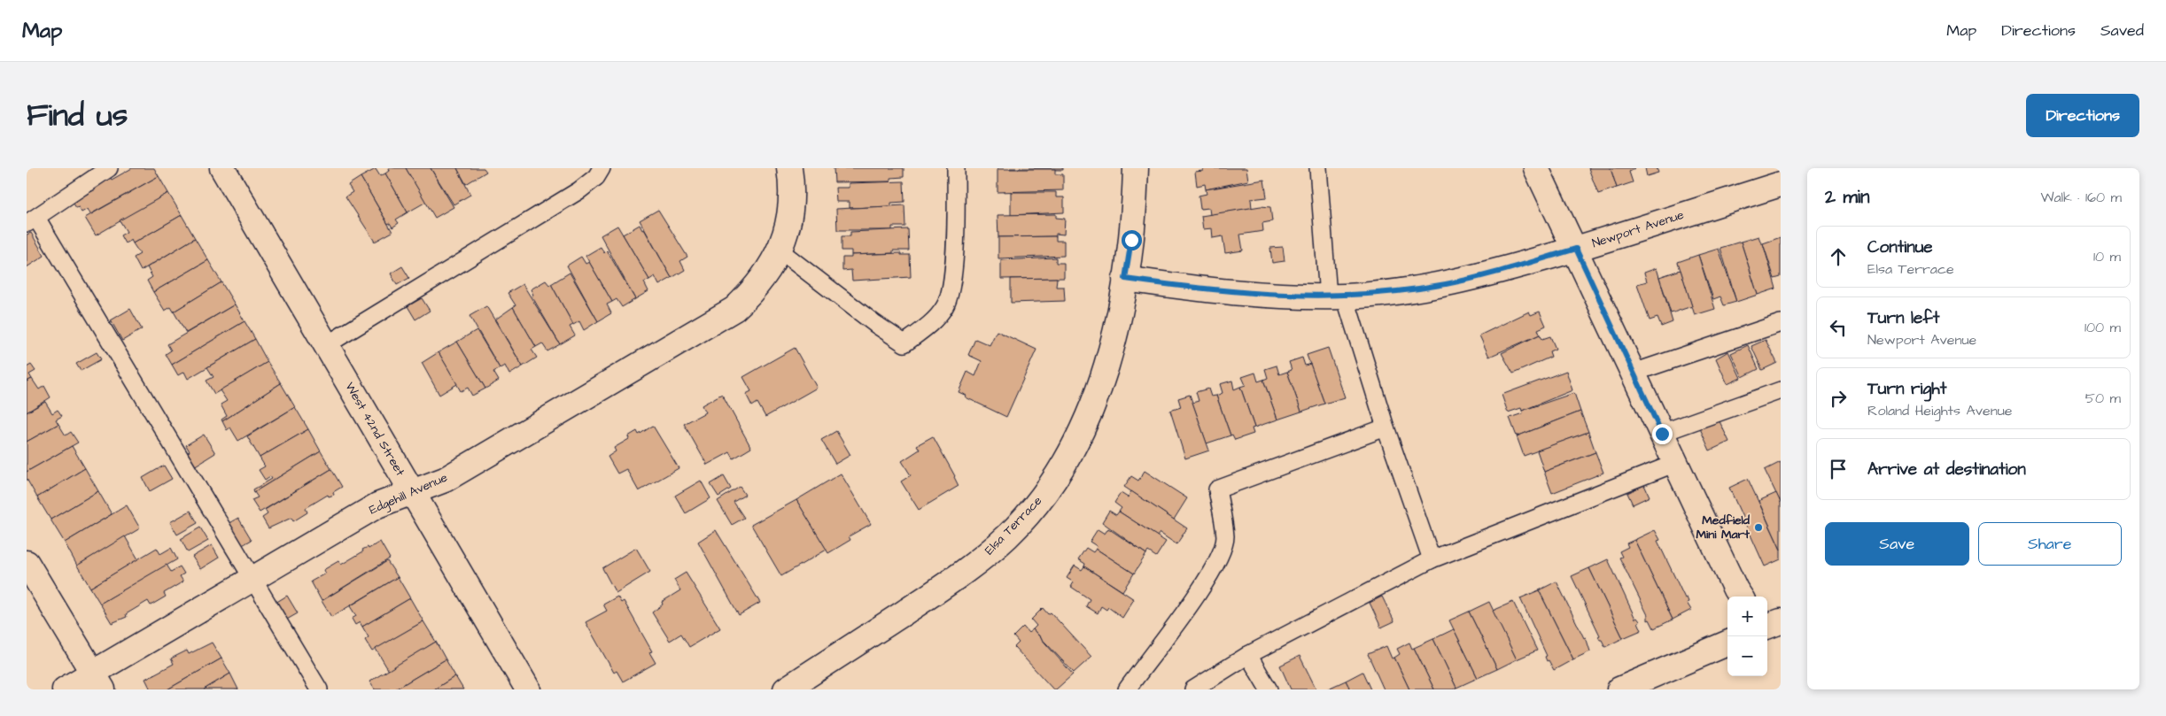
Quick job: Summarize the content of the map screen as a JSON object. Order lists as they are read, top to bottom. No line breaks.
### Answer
{"streets":{"street":["Newport Avenue","West 42nd Street","Edgehill Avenue","Elsa Terrace"]},"crossings":[["Newport Avenue","Elsa Terrace"],["West 42nd Street","Edgehill Avenue"]],"places":["Medfield Mini Mart"],"page":{"header":"Map","nav":["Map","Directions","Saved"],"title":"Find us","buttons":["Directions",["Save","Share"]],"heading":["2 min","Walk · 160 m"],"list":[["Continue","Elsa Terrace","10 m"],["Turn left","Newport Avenue","100 m"],["Turn right","Roland Heights Avenue","50 m"],"Arrive at destination"],"map_buttons":["+","−"]}}
